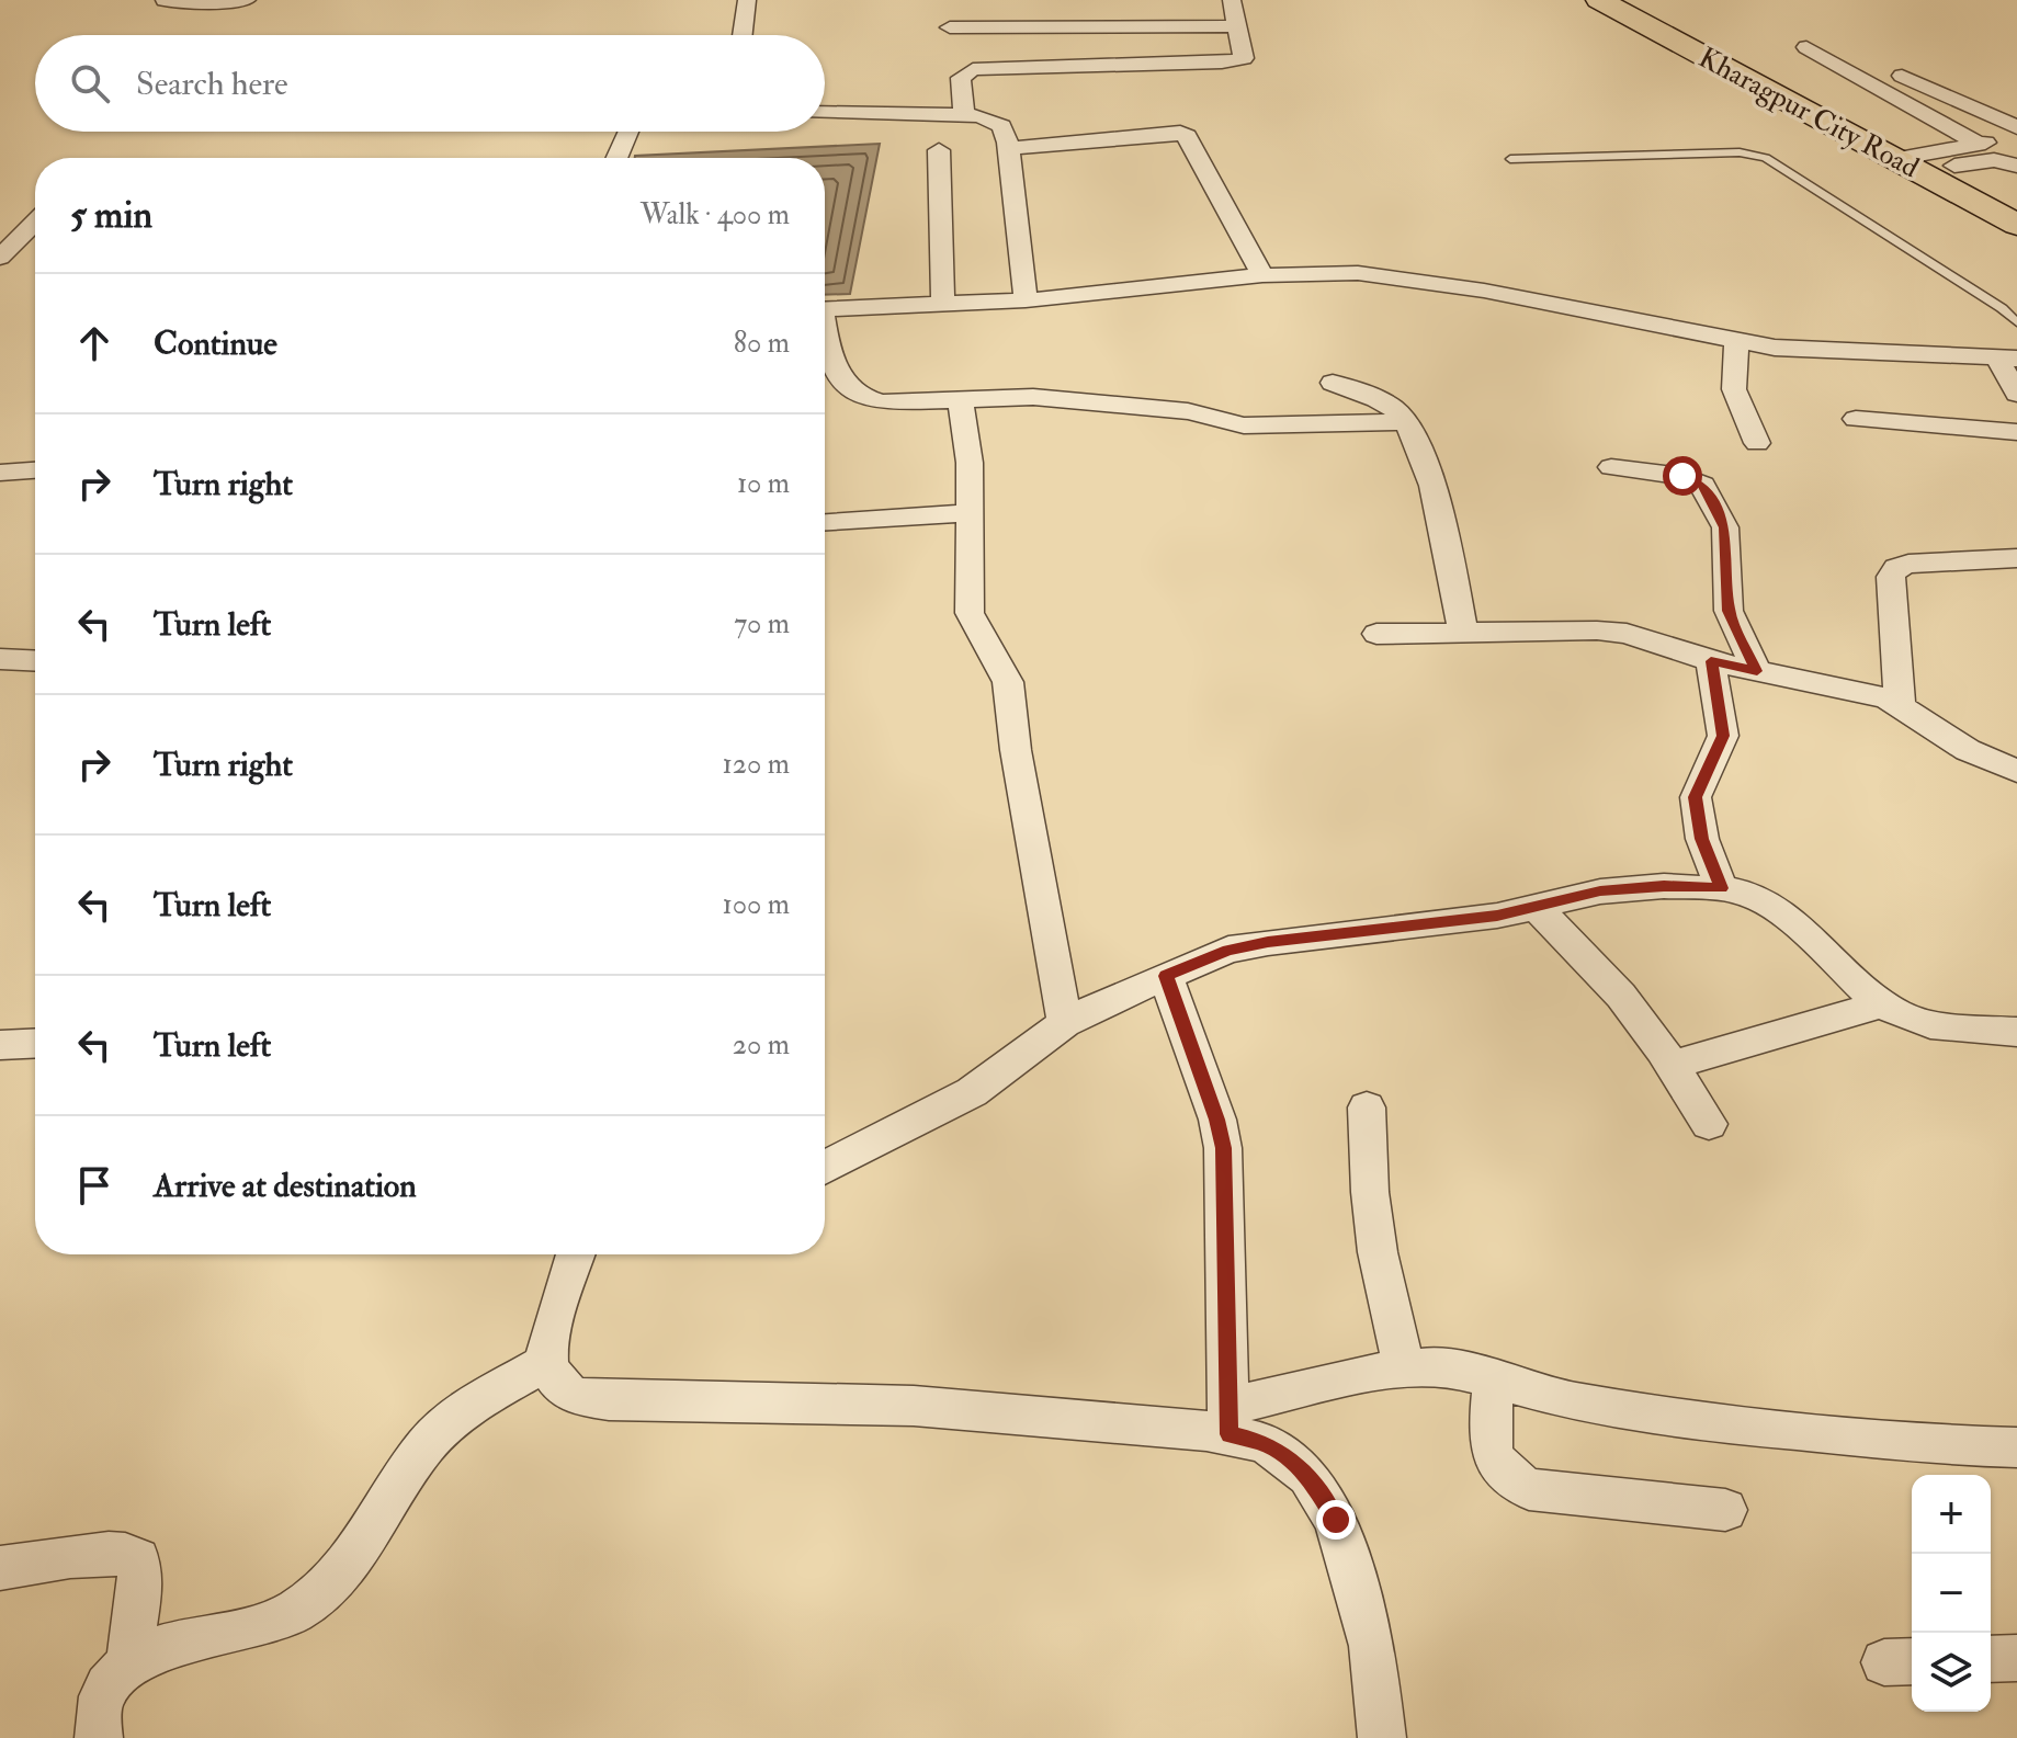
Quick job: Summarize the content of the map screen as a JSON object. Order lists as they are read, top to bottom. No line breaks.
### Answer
{"streets":{"main road":["Kharagpur City Road"]},"page":{"search":"Search here","heading":["5 min","Walk · 400 m"],"list":[["Continue","80 m"],["Turn right","10 m"],["Turn left","70 m"],["Turn right","120 m"],["Turn left","100 m"],["Turn left","20 m"],"Arrive at destination"],"map_buttons":["+","−"]}}
